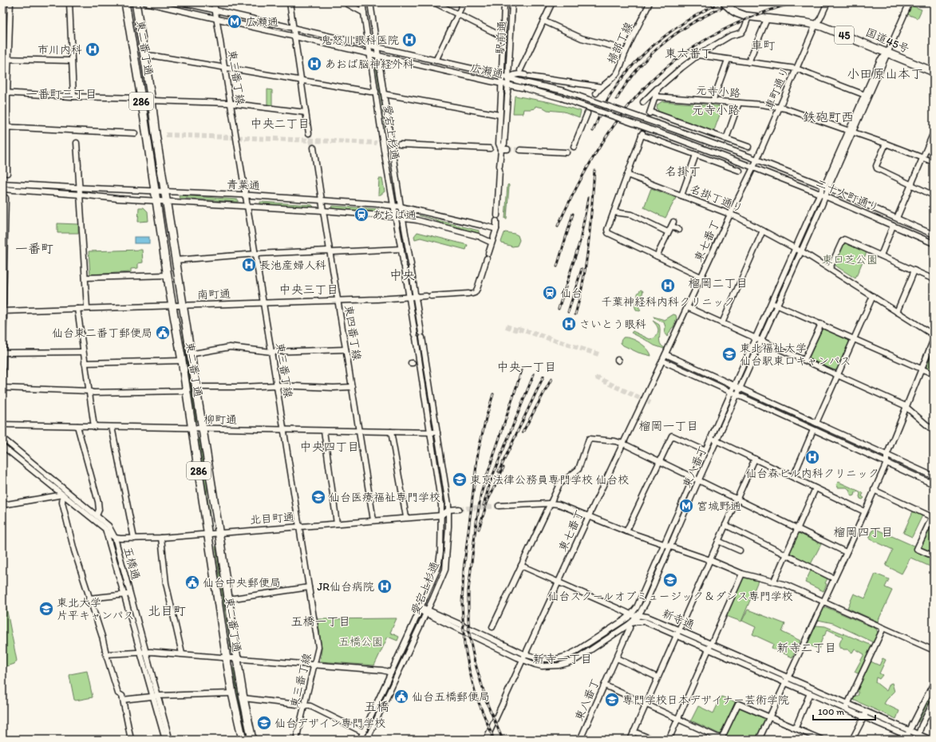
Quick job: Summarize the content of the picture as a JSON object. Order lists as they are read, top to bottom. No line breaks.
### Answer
{"streets":{"highway":["45","国道45号","東二番丁通","286"],"street":["駅前通","掃部丁線","広瀬通","東三番丁線","車町通り","元寺小路","愛宕上杉通","青葉通","二十人町通り","名掛丁通り","東七番丁","南町通","東四番丁線","柳町通","東八番丁","北目町通","五橋通","新寺通"]},"crossings":[["駅前通","広瀬通"],["国道45号","車町通り"],["東二番丁通","青葉通"],["東二番丁通","南町通"],["東二番丁通","柳町通"],["東二番丁通","北目町通"],["広瀬通","東三番丁線"],["広瀬通","愛宕上杉通"],["広瀬通","二十人町通り"],["東三番丁線","青葉通"],["東三番丁線","南町通"],["東三番丁線","柳町通"],["東三番丁線","北目町通"],["車町通り","元寺小路"],["車町通り","二十人町通り"],["車町通り","東七番丁"],["愛宕上杉通","青葉通"],["愛宕上杉通","南町通"],["愛宕上杉通","柳町通"],["愛宕上杉通","北目町通"],["愛宕上杉通","新寺通"],["青葉通","南町通"],["青葉通","東四番丁線"],["二十人町通り","東七番丁"],["二十人町通り","東八番丁"],["名掛丁通り","東七番丁"],["名掛丁通り","東八番丁"],["東七番丁","新寺通"],["南町通","東四番丁線"],["東四番丁線","柳町通"],["東四番丁線","北目町通"],["東八番丁","新寺通"],["北目町通","五橋通"]],"districts":["車町","東六番丁","小田原山本丁","一番町三丁目","元寺小路","鉄砲町西","中央二丁目","名掛丁","一番町","中央","榴岡二丁目","中央三丁目","中央一丁目","榴岡一丁目","中央四丁目","榴岡四丁目","北目町","五橋一丁目","新寺二丁目","新寺一丁目","五橋"],"parks":["東口芝公園","五橋公園"],"places":{"metro station":["広瀬通","宮城野通"],"hospital":["鬼怒川眼科医院","市川内科","あおば脳神経外科","長池産婦人科","千葉神経科内科クリニック","さいとう眼科","仙台森ビル内科クリニック","JR仙台病院"],"station":["あおば通","仙台"],"public building":["仙台東二番丁郵便局","仙台中央郵便局","仙台五橋郵便局"],"school or university":["東北福祉大学 仙台駅東口キャンパス","東京法律公務員専門学校 仙台校","仙台医療福祉専門学校","仙台スクールオブミュージック＆ダンス専門学校","東北大学 片平キャンパス","専門学校日本デザイナー芸術学院","仙台デザイン専門学校"]},"scale_bar":"100 m"}
